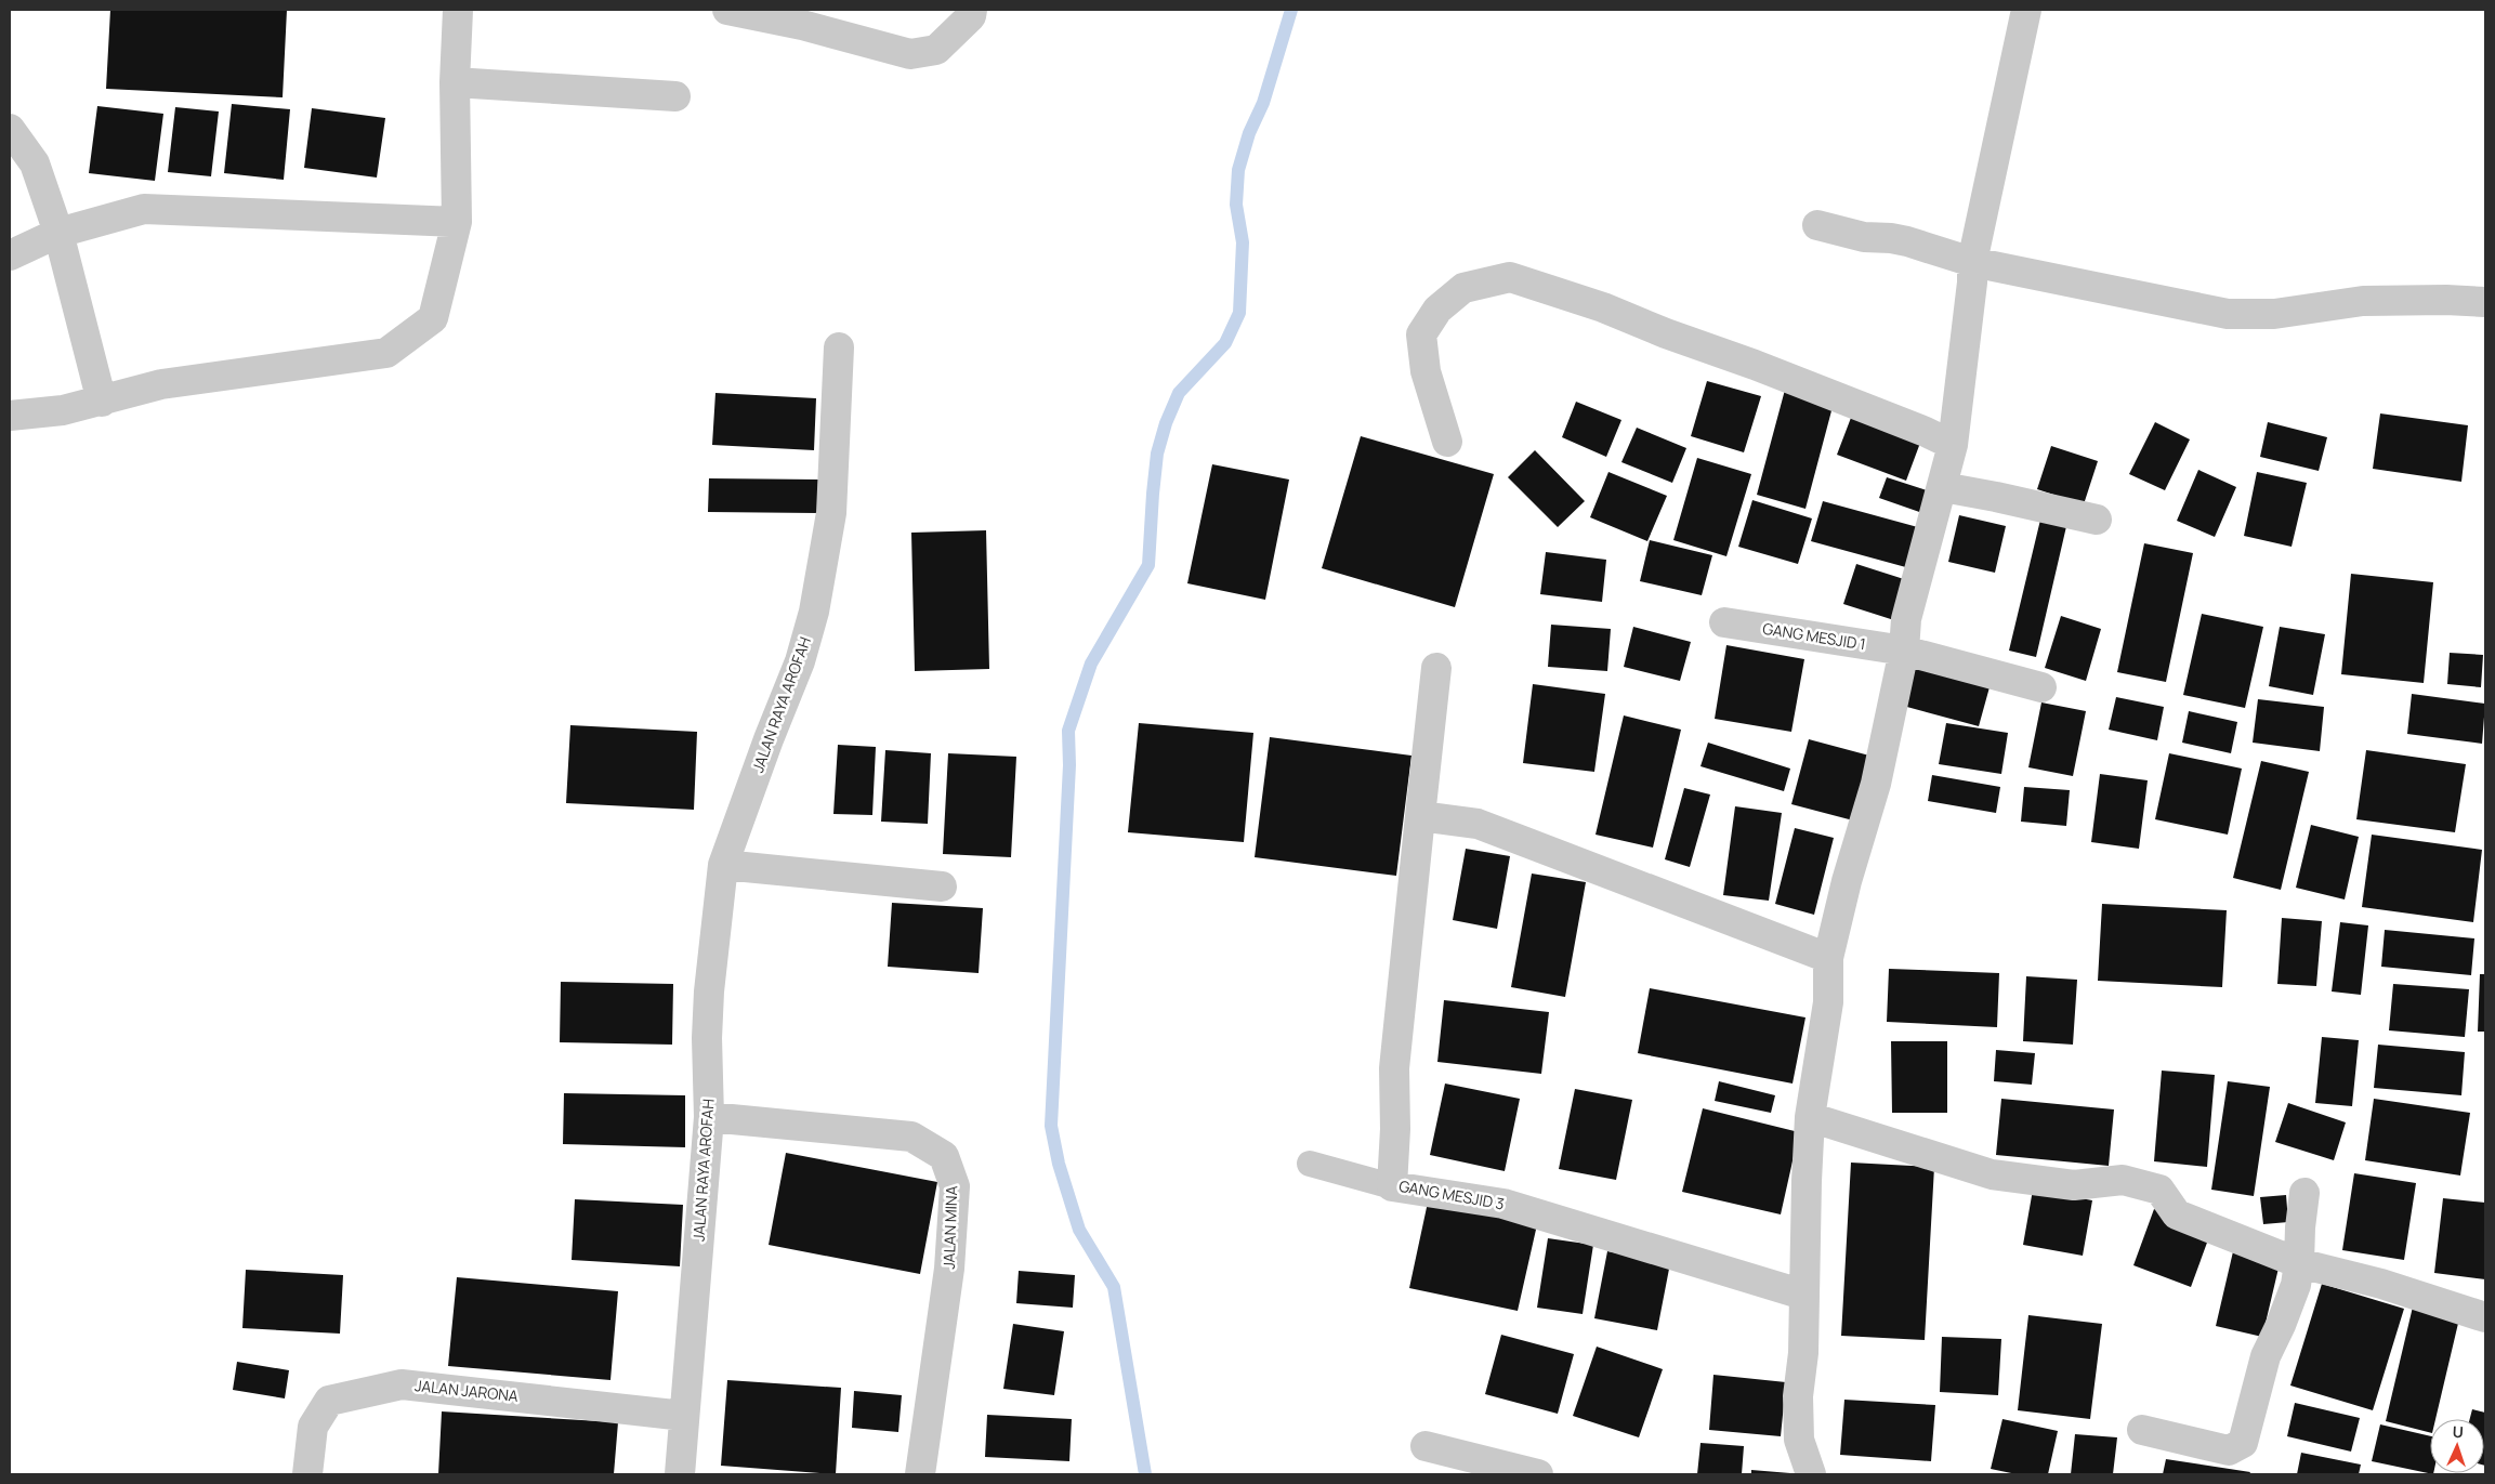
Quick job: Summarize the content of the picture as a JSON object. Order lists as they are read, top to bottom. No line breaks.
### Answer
{"streets":{"street":["GANG MESJID 1","JALAN RAYA AROFAH","GANG MESJID 3","JALAN MINA","JALAN JARONA"]},"crossings":[["JALAN RAYA AROFAH","JALAN MINA"],["JALAN RAYA AROFAH","JALAN JARONA"]],"north":"top"}
